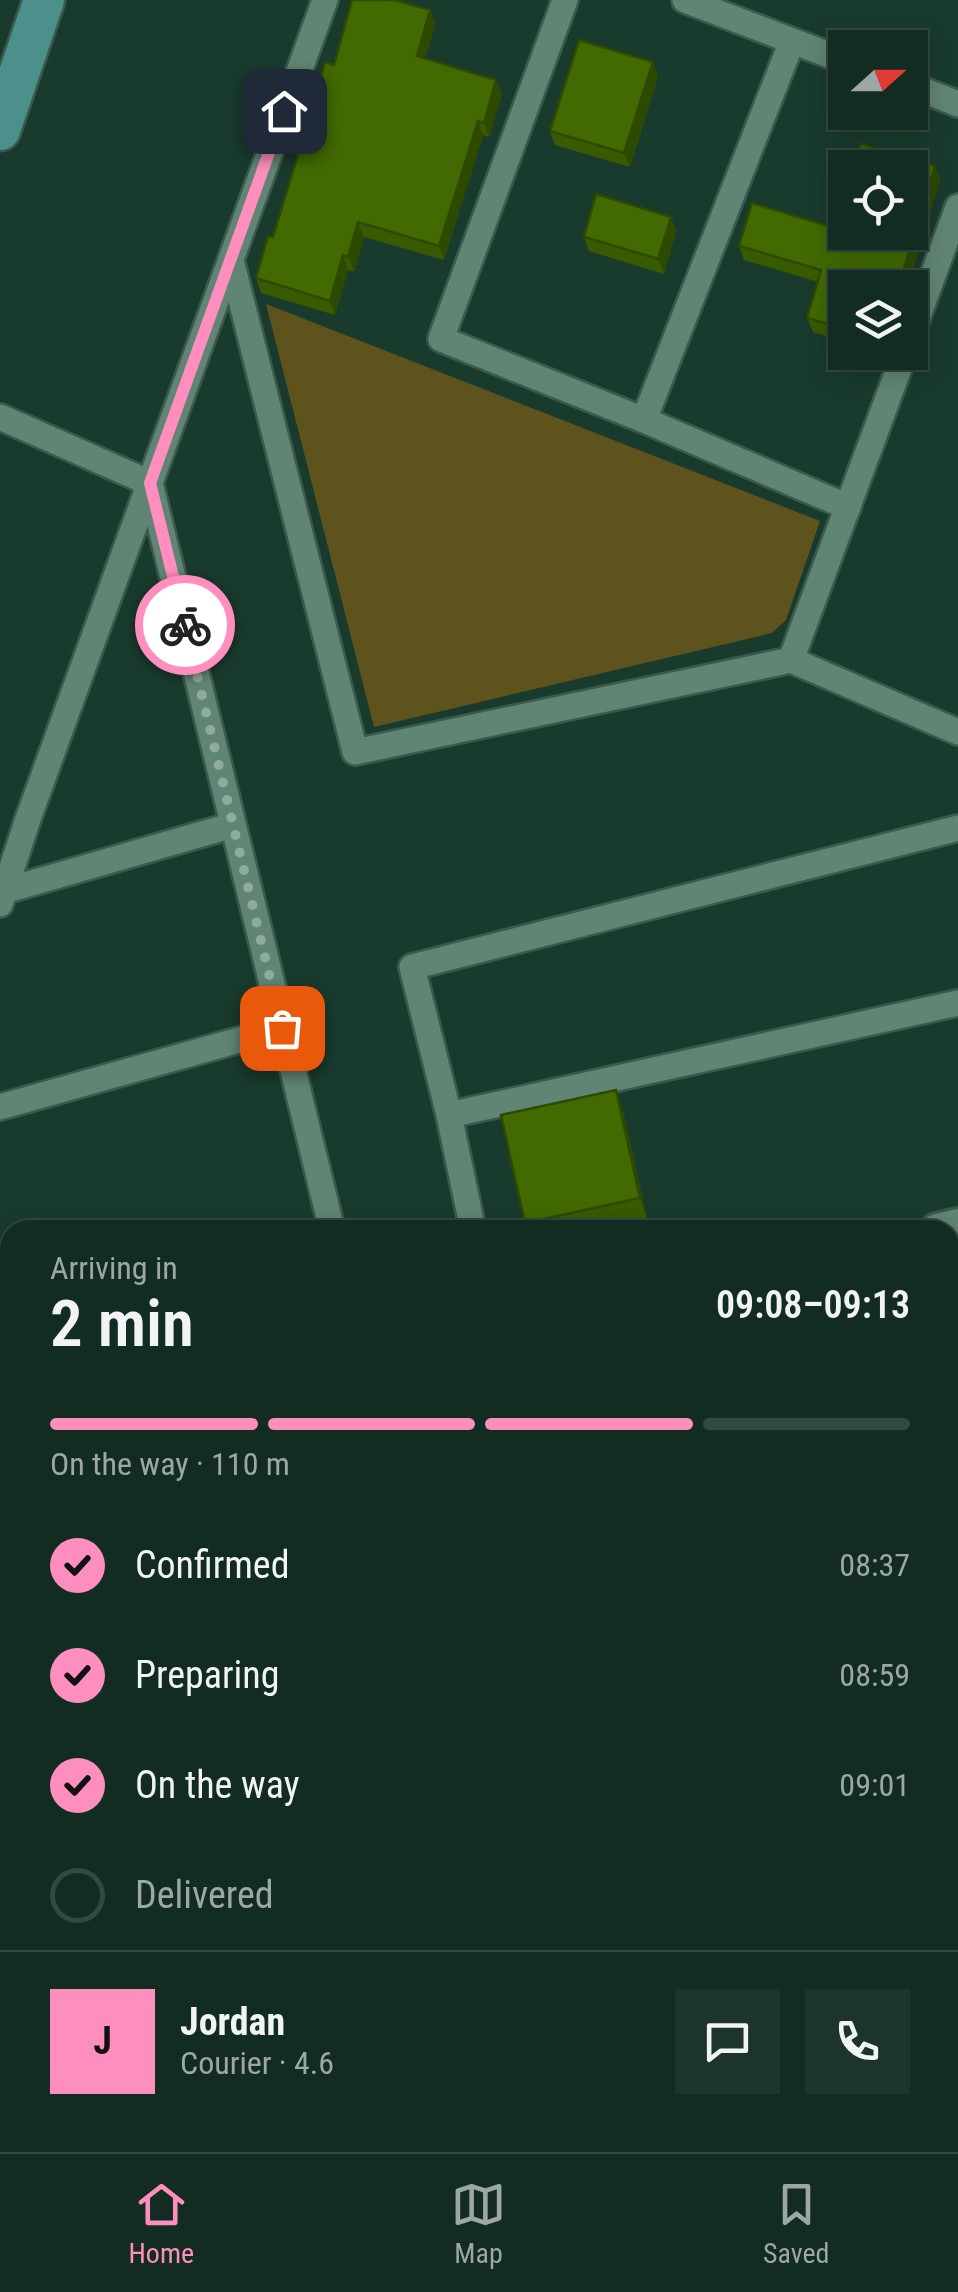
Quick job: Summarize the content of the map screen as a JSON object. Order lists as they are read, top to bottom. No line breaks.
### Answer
{"north":"right","page":{"heading":["2 min","Arriving in","09:08–09:13"],"panel":["Jordan","Courier · 4.6"],"bar":"On the way · 110 m","list":[["Confirmed","08:37"],["Preparing","08:59"],["On the way","09:01"],"Delivered"],"round":"J","tabs":["Home","Map","Saved"]}}
